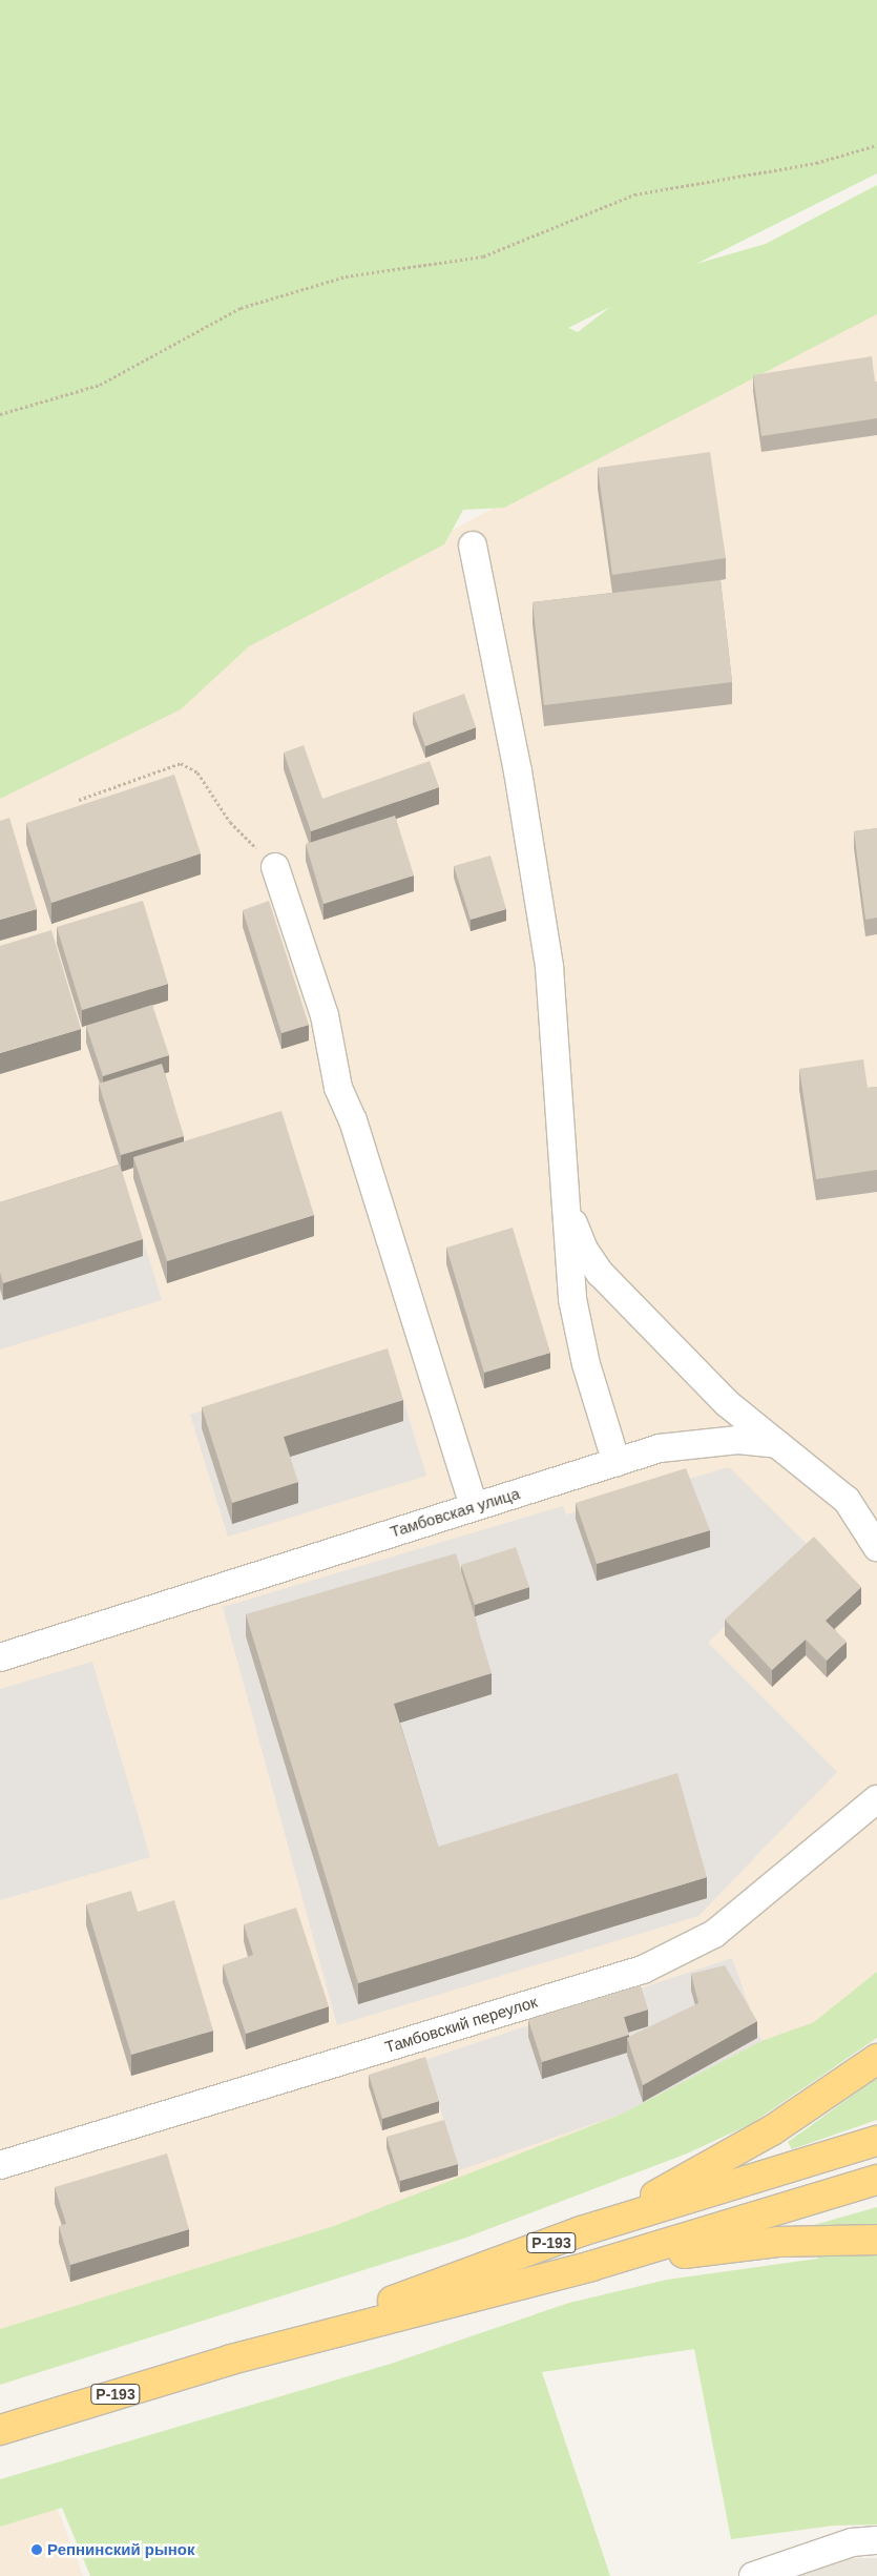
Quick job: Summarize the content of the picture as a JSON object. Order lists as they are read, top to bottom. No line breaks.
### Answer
{"streets":{"highway":["Р-193"],"street":["Тамбовская улица","Тамбовский переулок"]},"places":["Репнинский рынок"]}
